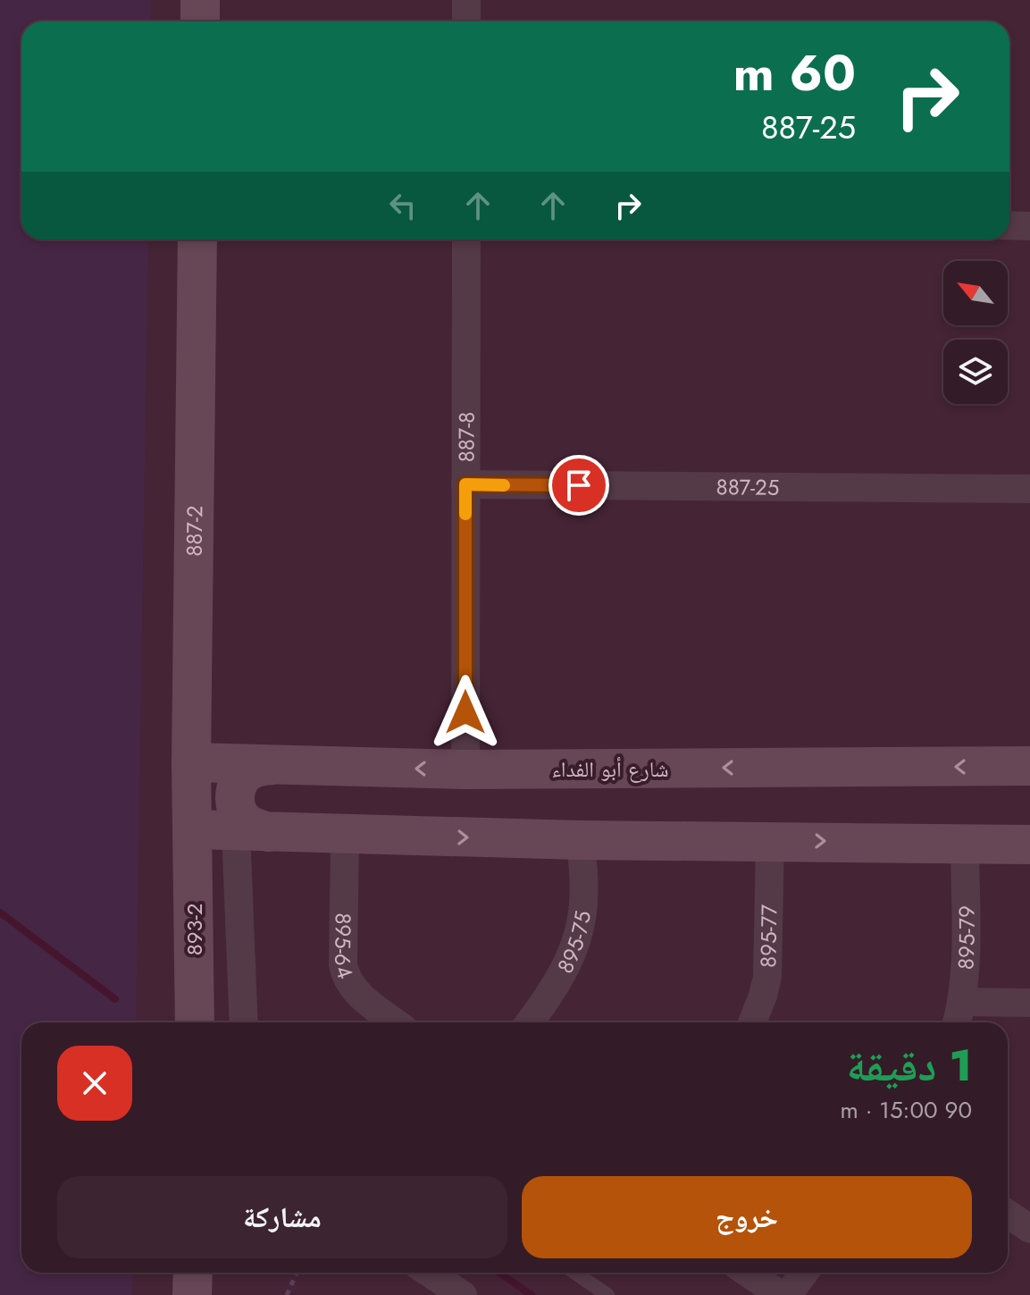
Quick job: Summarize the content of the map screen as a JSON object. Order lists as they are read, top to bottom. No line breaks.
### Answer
{"streets":{"main road":["887-2","شارع أبو الفداء","893-2"],"street":["887-8","887-25","895-77","895-79","895-75","895-64"]},"crossings":[["887-8","887-25"],["887-8","شارع أبو الفداء"],["887-2","شارع أبو الفداء"],["887-2","893-2"]],"north":"top left","page":{"turn":["60 m","887-25"],"heading":["1 دقيقة","90 m · 15:00"],"buttons":["خروج","مشاركة"]}}
